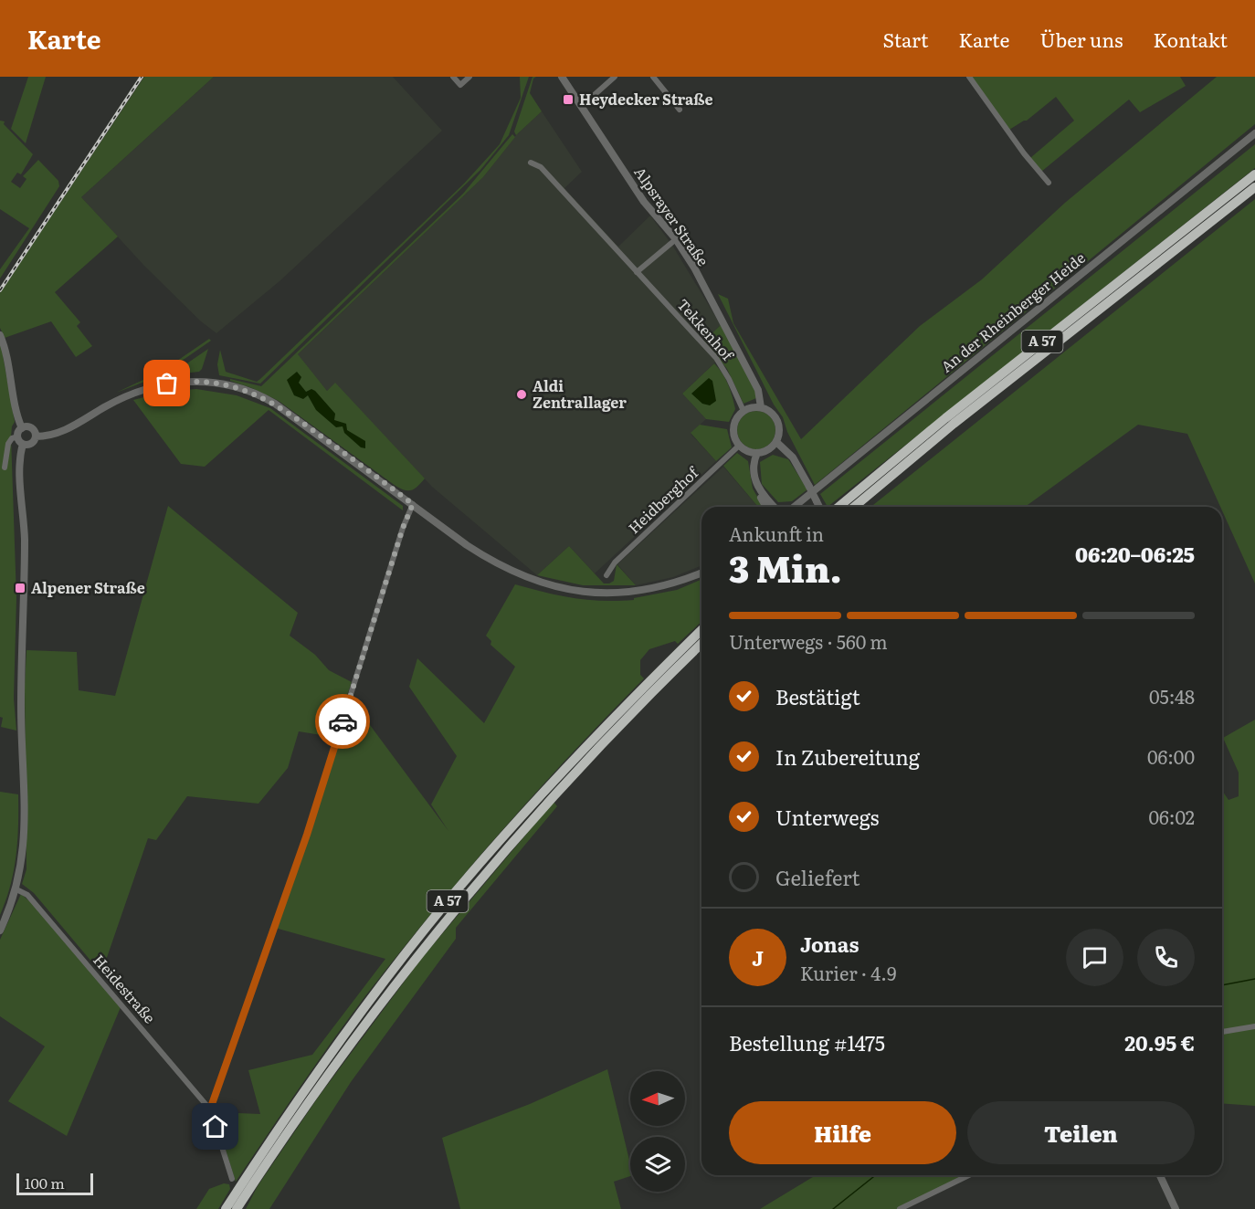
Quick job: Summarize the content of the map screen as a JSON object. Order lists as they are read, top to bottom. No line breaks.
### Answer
{"streets":{"highway":["A 57"],"street":["Alpsrayer Straße","An der Rheinberger Heide","Tekkenhof","Heidberghof","Heidestraße"]},"crossings":[["Alpsrayer Straße","Tekkenhof"],["Alpsrayer Straße","Heidberghof"],["Tekkenhof","Heidberghof"]],"places":{"transit":["Heydecker Straße","Alpener Straße"],"other":["Aldi Zentrallager"]},"scale_bar":"100 m","north":"left","page":{"header":"Karte","nav":["Start","Karte","Über uns","Kontakt"],"heading":["3 Min.","Ankunft in","06:20–06:25"],"panel":["Jonas","Kurier · 4.9","Bestellung #1475","20.95 €"],"bar":"Unterwegs · 560 m","list":[["Bestätigt","05:48"],["In Zubereitung","06:00"],["Unterwegs","06:02"],"Geliefert"],"round":"J","buttons":["Hilfe","Teilen"],"scale":"100 m"}}
